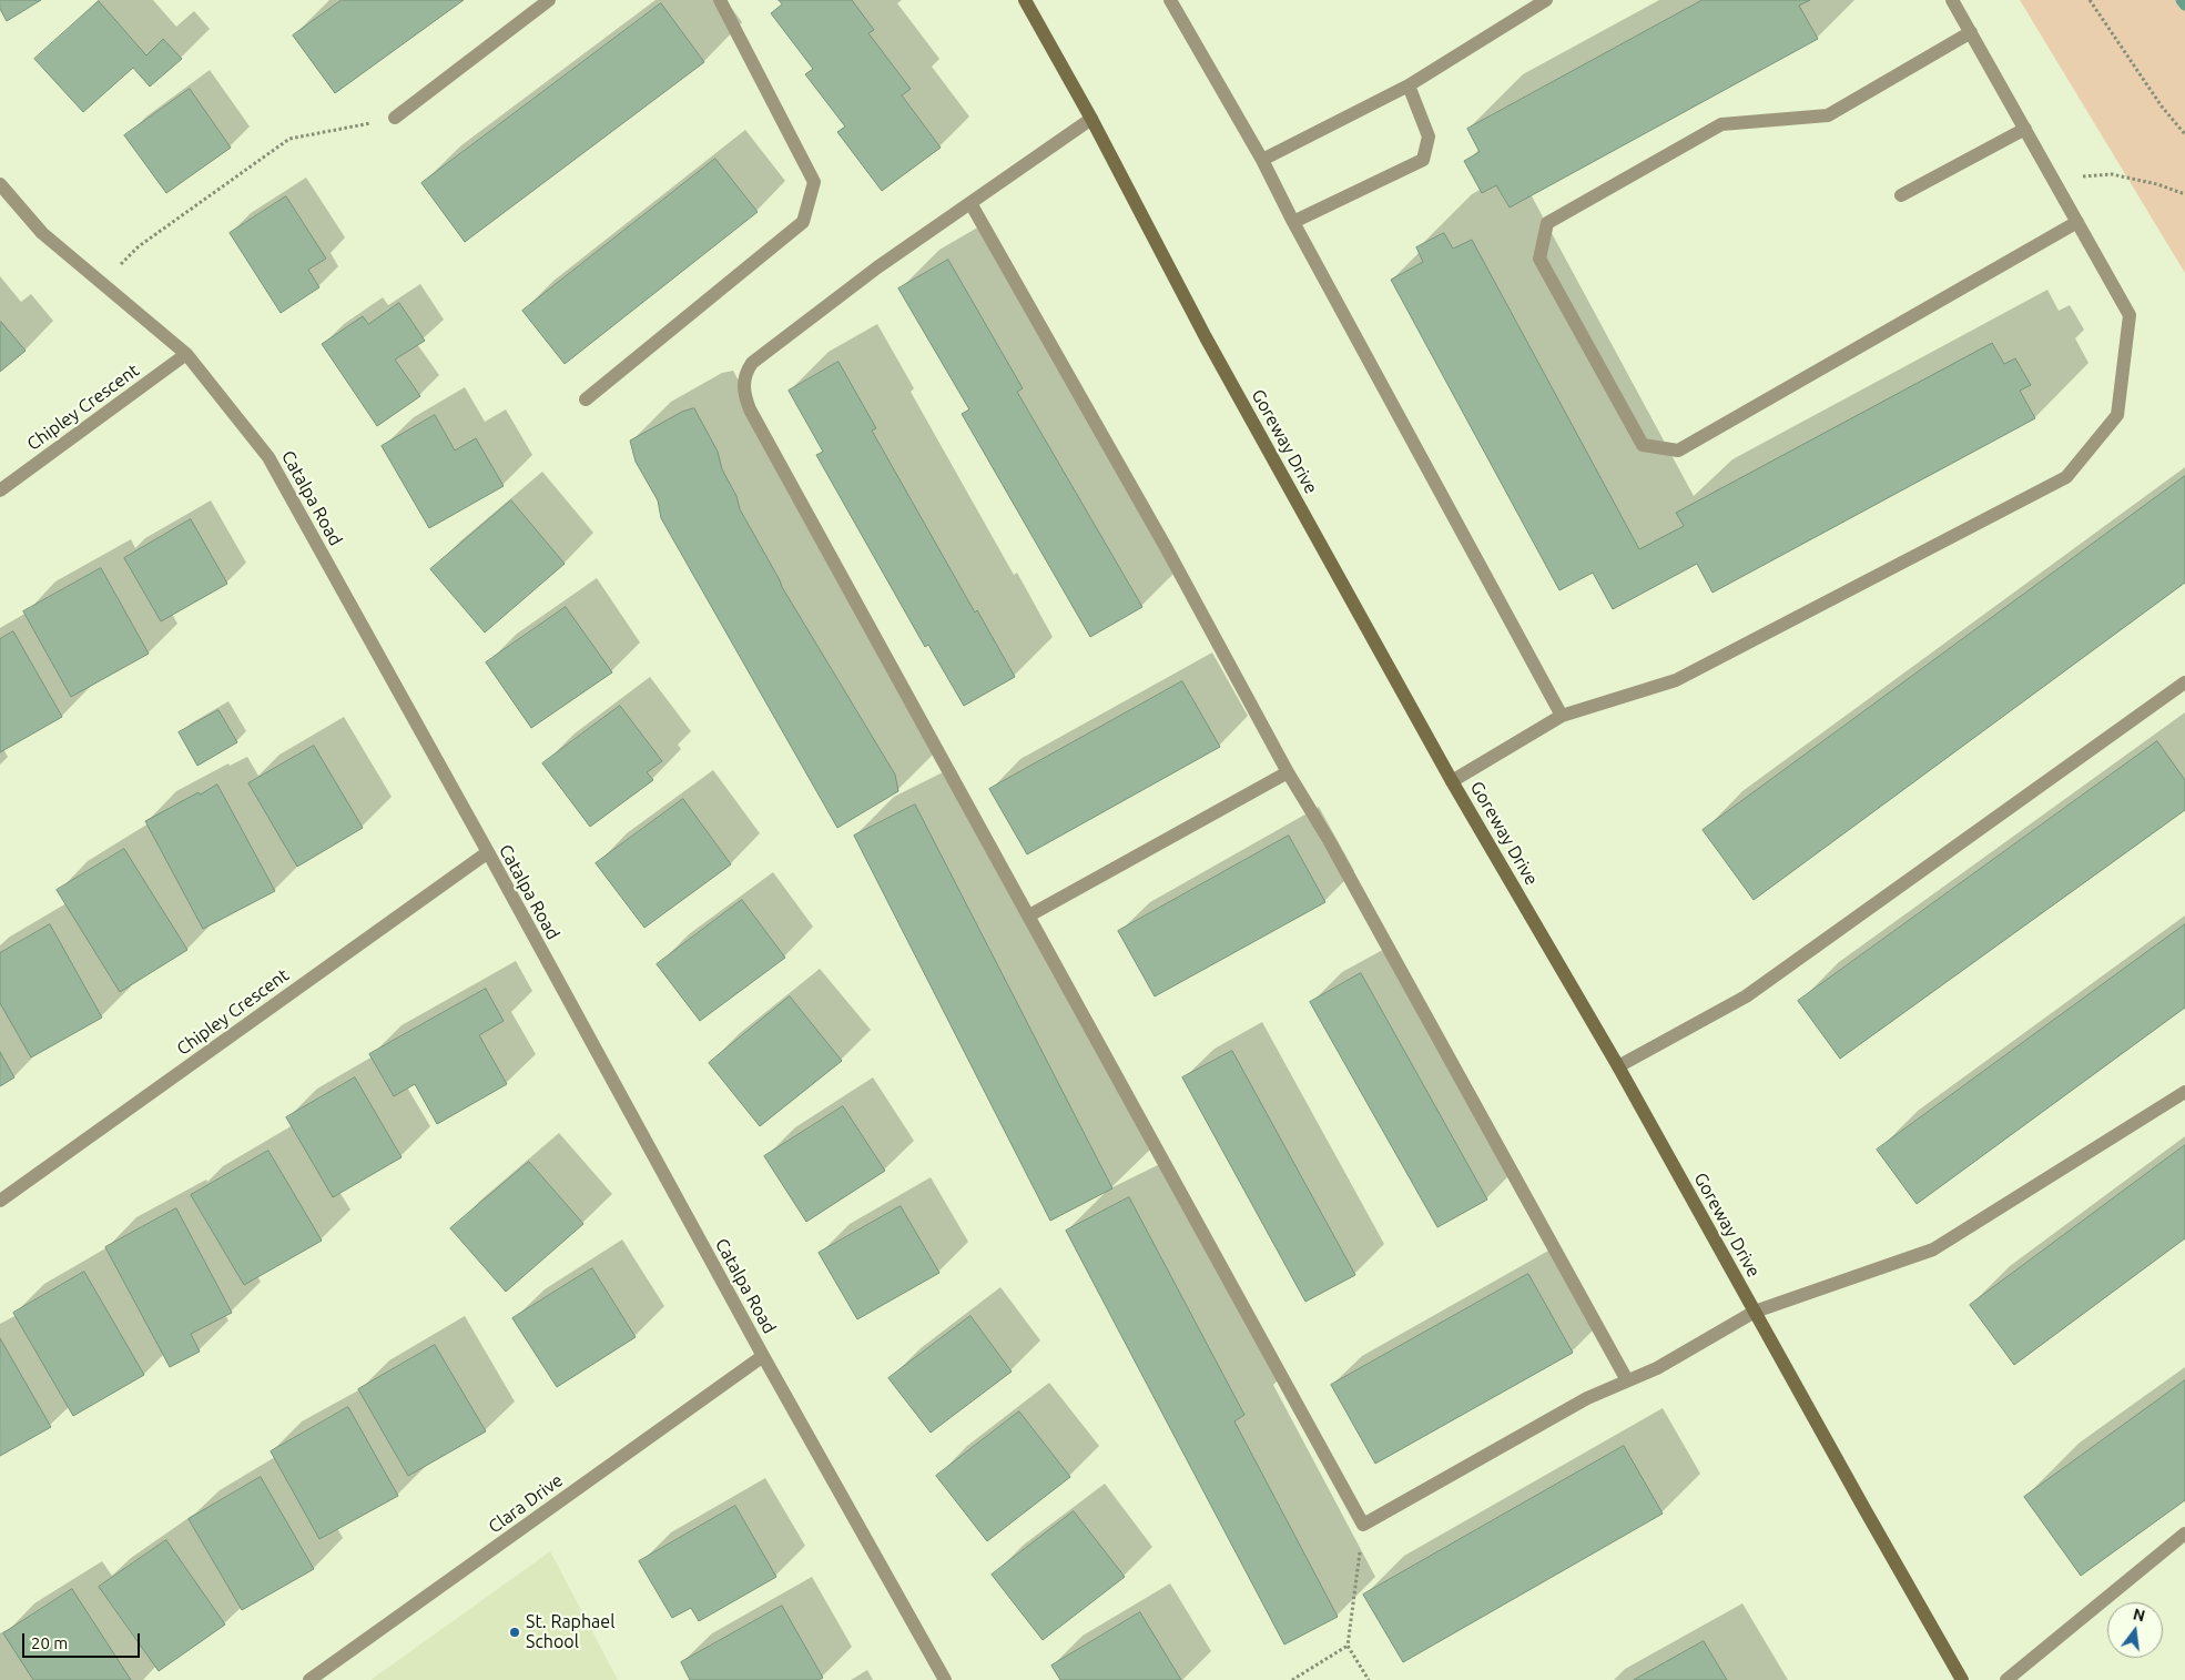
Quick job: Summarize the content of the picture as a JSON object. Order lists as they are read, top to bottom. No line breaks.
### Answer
{"streets":{"main road":["Goreway Drive"],"street":["Chipley Crescent","Catalpa Road","Clara Drive"]},"crossings":[["Chipley Crescent","Catalpa Road"],["Catalpa Road","Clara Drive"]],"places":["St. Raphael School"],"scale_bar":"20 m","north":"top"}
